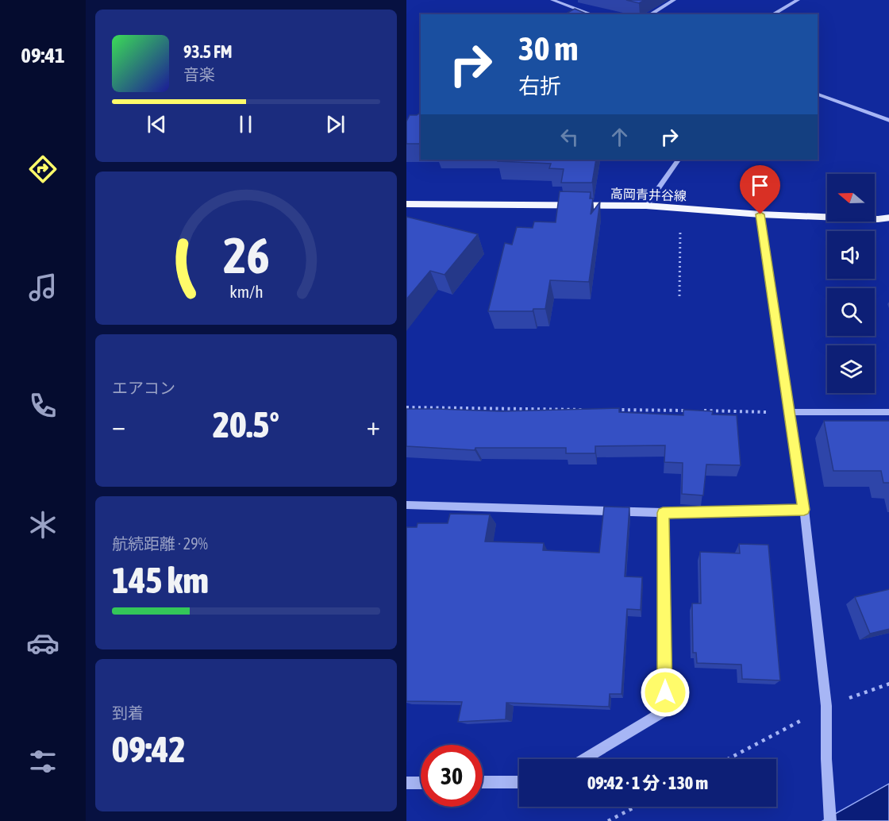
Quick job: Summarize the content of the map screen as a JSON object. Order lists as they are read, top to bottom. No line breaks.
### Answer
{"streets":{"main road":["高岡青井谷線"]},"north":"left","page":{"tabs":"09:41","turn":["30 m","右折"],"song":["93.5 FM","音楽"],"tile":["エアコン",["航続距離 · 29%","145 km"],["到着","09:42"]],"heat":["−","20.5°","+"],"limit":"30","trip":"09:42 · 1 分 · 130 m","gauge":["26","km/h"]}}
